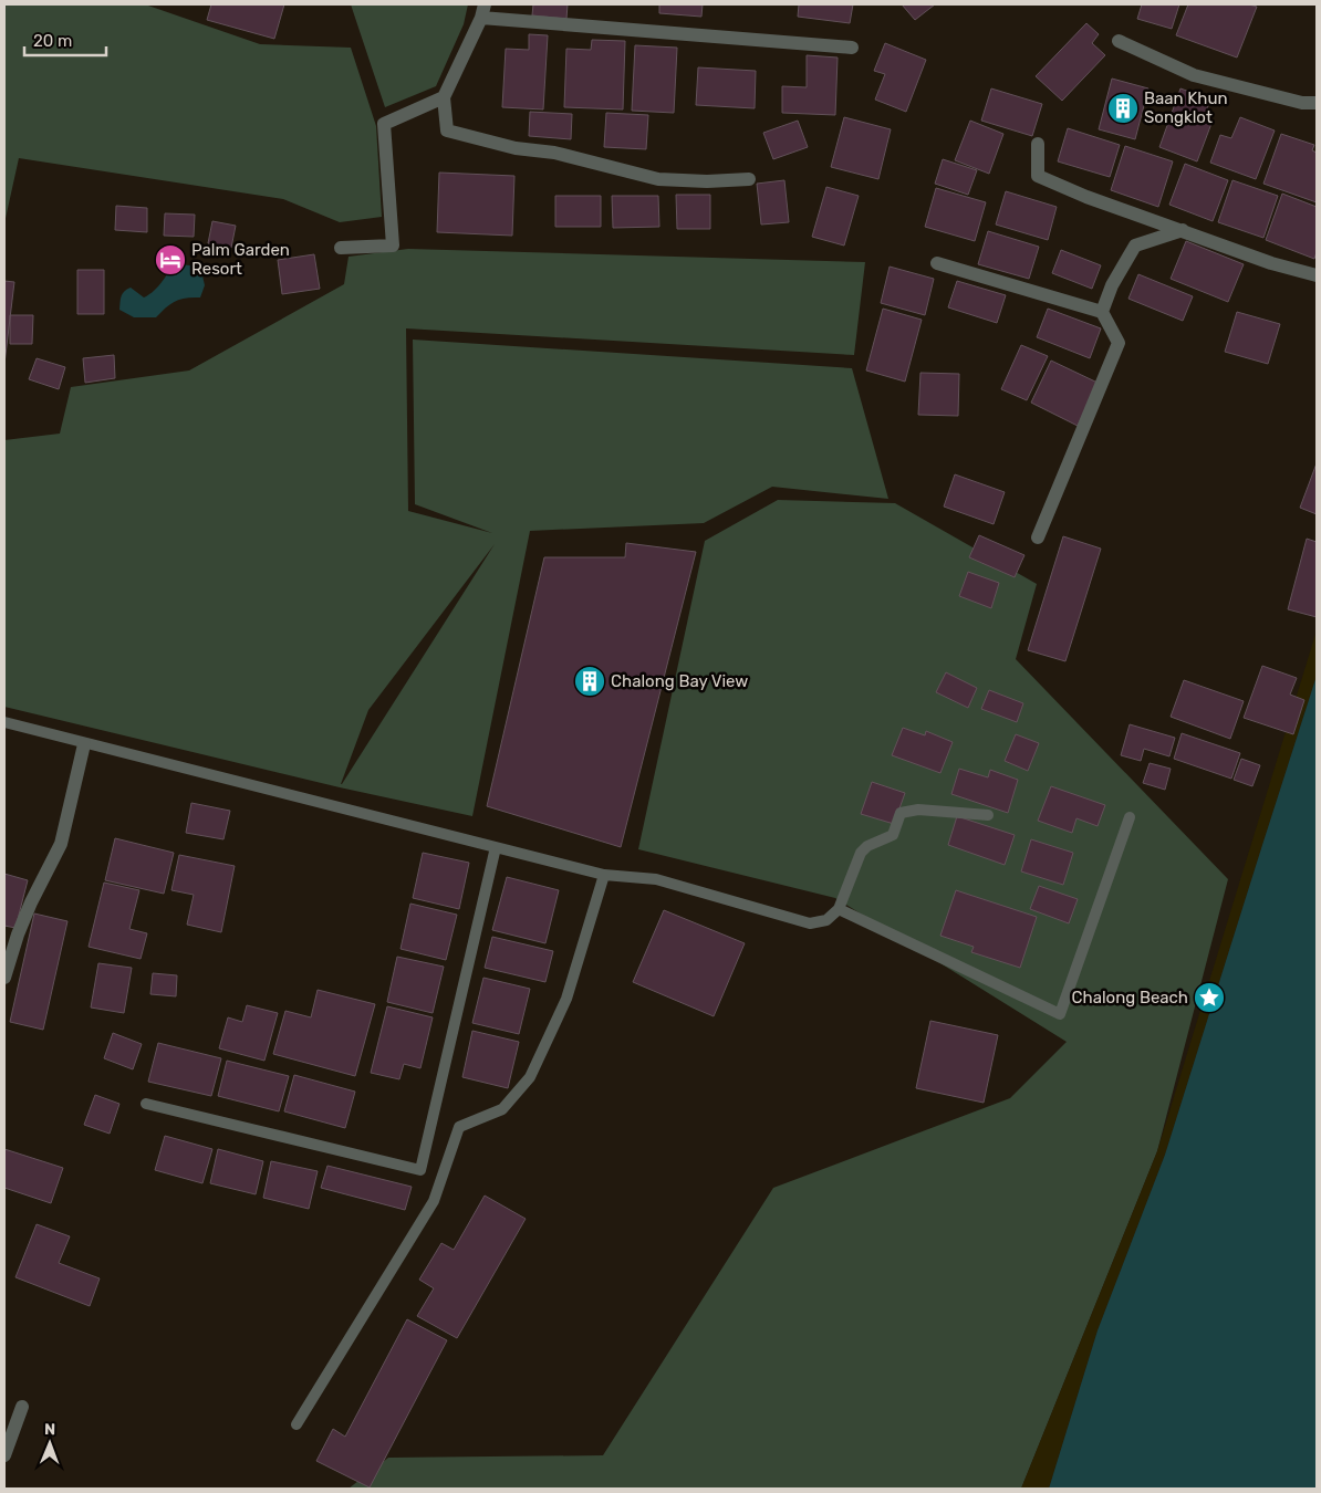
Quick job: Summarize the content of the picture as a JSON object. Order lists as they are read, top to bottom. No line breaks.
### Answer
{"places":{"building":["Baan Khun Songklot","Chalong Bay View"],"hotel":["Palm Garden Resort"],"place":["Chalong Beach"]},"scale_bar":"20 m","north":"top"}
